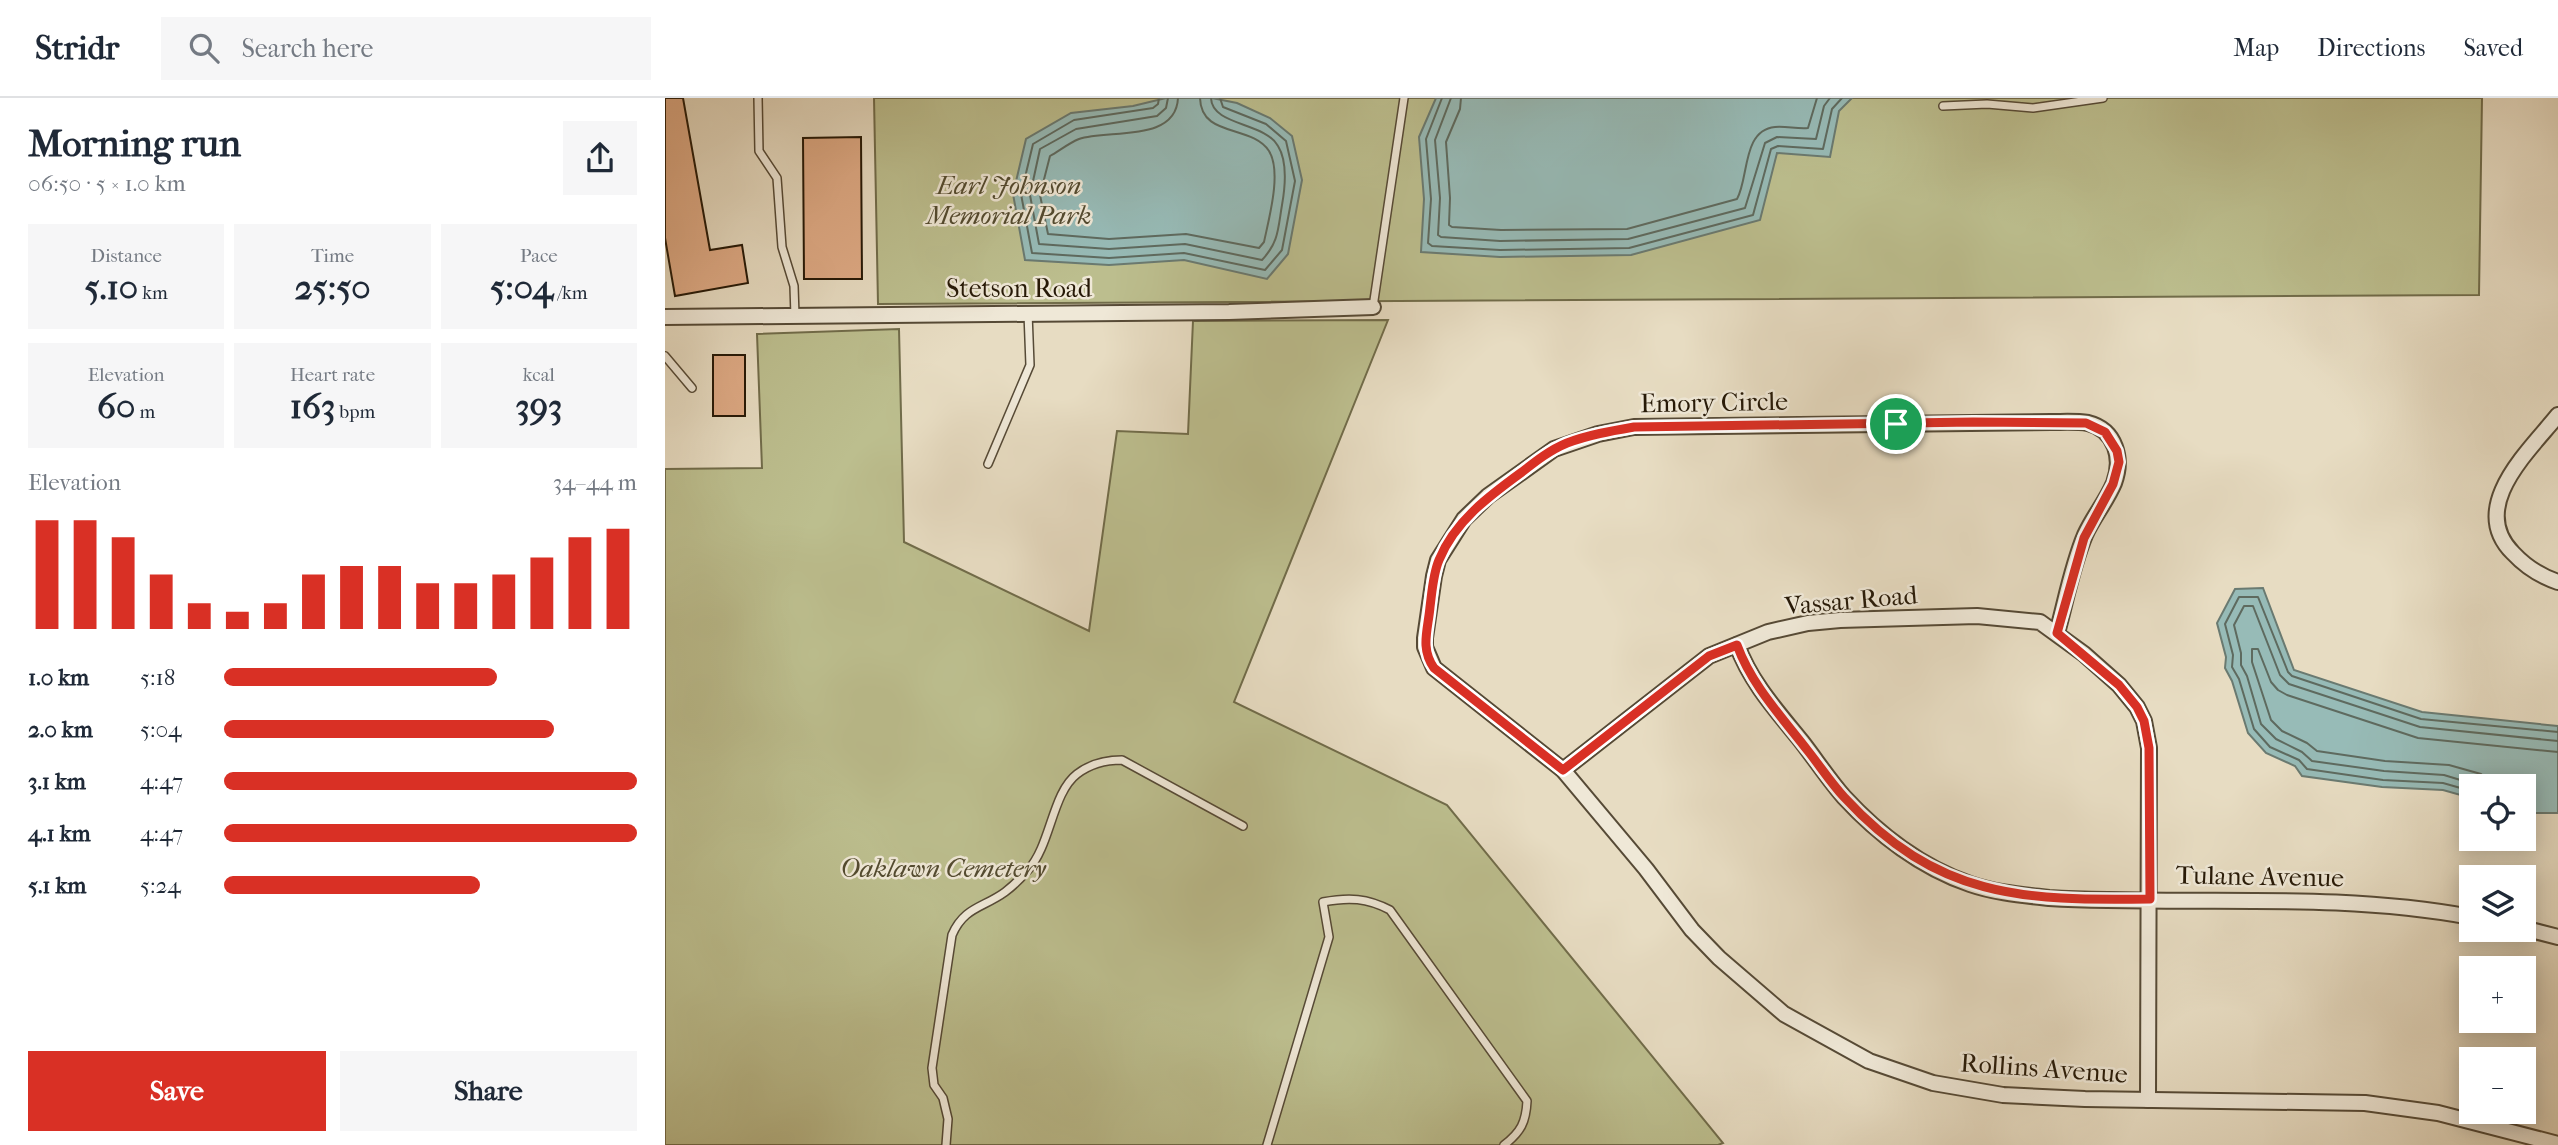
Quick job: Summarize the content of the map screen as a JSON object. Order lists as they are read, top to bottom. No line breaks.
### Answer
{"streets":{"street":["Stetson Road","Emory Circle","Vassar Road","Tulane Avenue","Rollins Avenue"]},"crossings":[["Emory Circle","Vassar Road"],["Emory Circle","Rollins Avenue"],["Vassar Road","Tulane Avenue"],["Vassar Road","Rollins Avenue"]],"parks":["Earl Johnson Memorial Park","Oaklawn Cemetery"],"page":{"header":"Stridr","search":"Search here","nav":["Map","Directions","Saved"],"heading":["Morning run","06:50 · 5 × 1.0 km"],"stats":[["Distance","5.10 km"],["Time","25:50"],["Pace","5:04 /km"],["Elevation","60 m"],["Heart rate","163 bpm"],["kcal","393"]],"chart":["Elevation","34–44 m"],"list":[{"name":"1.0 km","note":"5:18"},{"name":"2.0 km","note":"5:04"},{"name":"3.1 km","note":"4:47"},{"name":"4.1 km","note":"4:47"},{"name":"5.1 km","note":"5:24"}],"map_buttons":["+","−"],"buttons":["Save","Share"]}}
